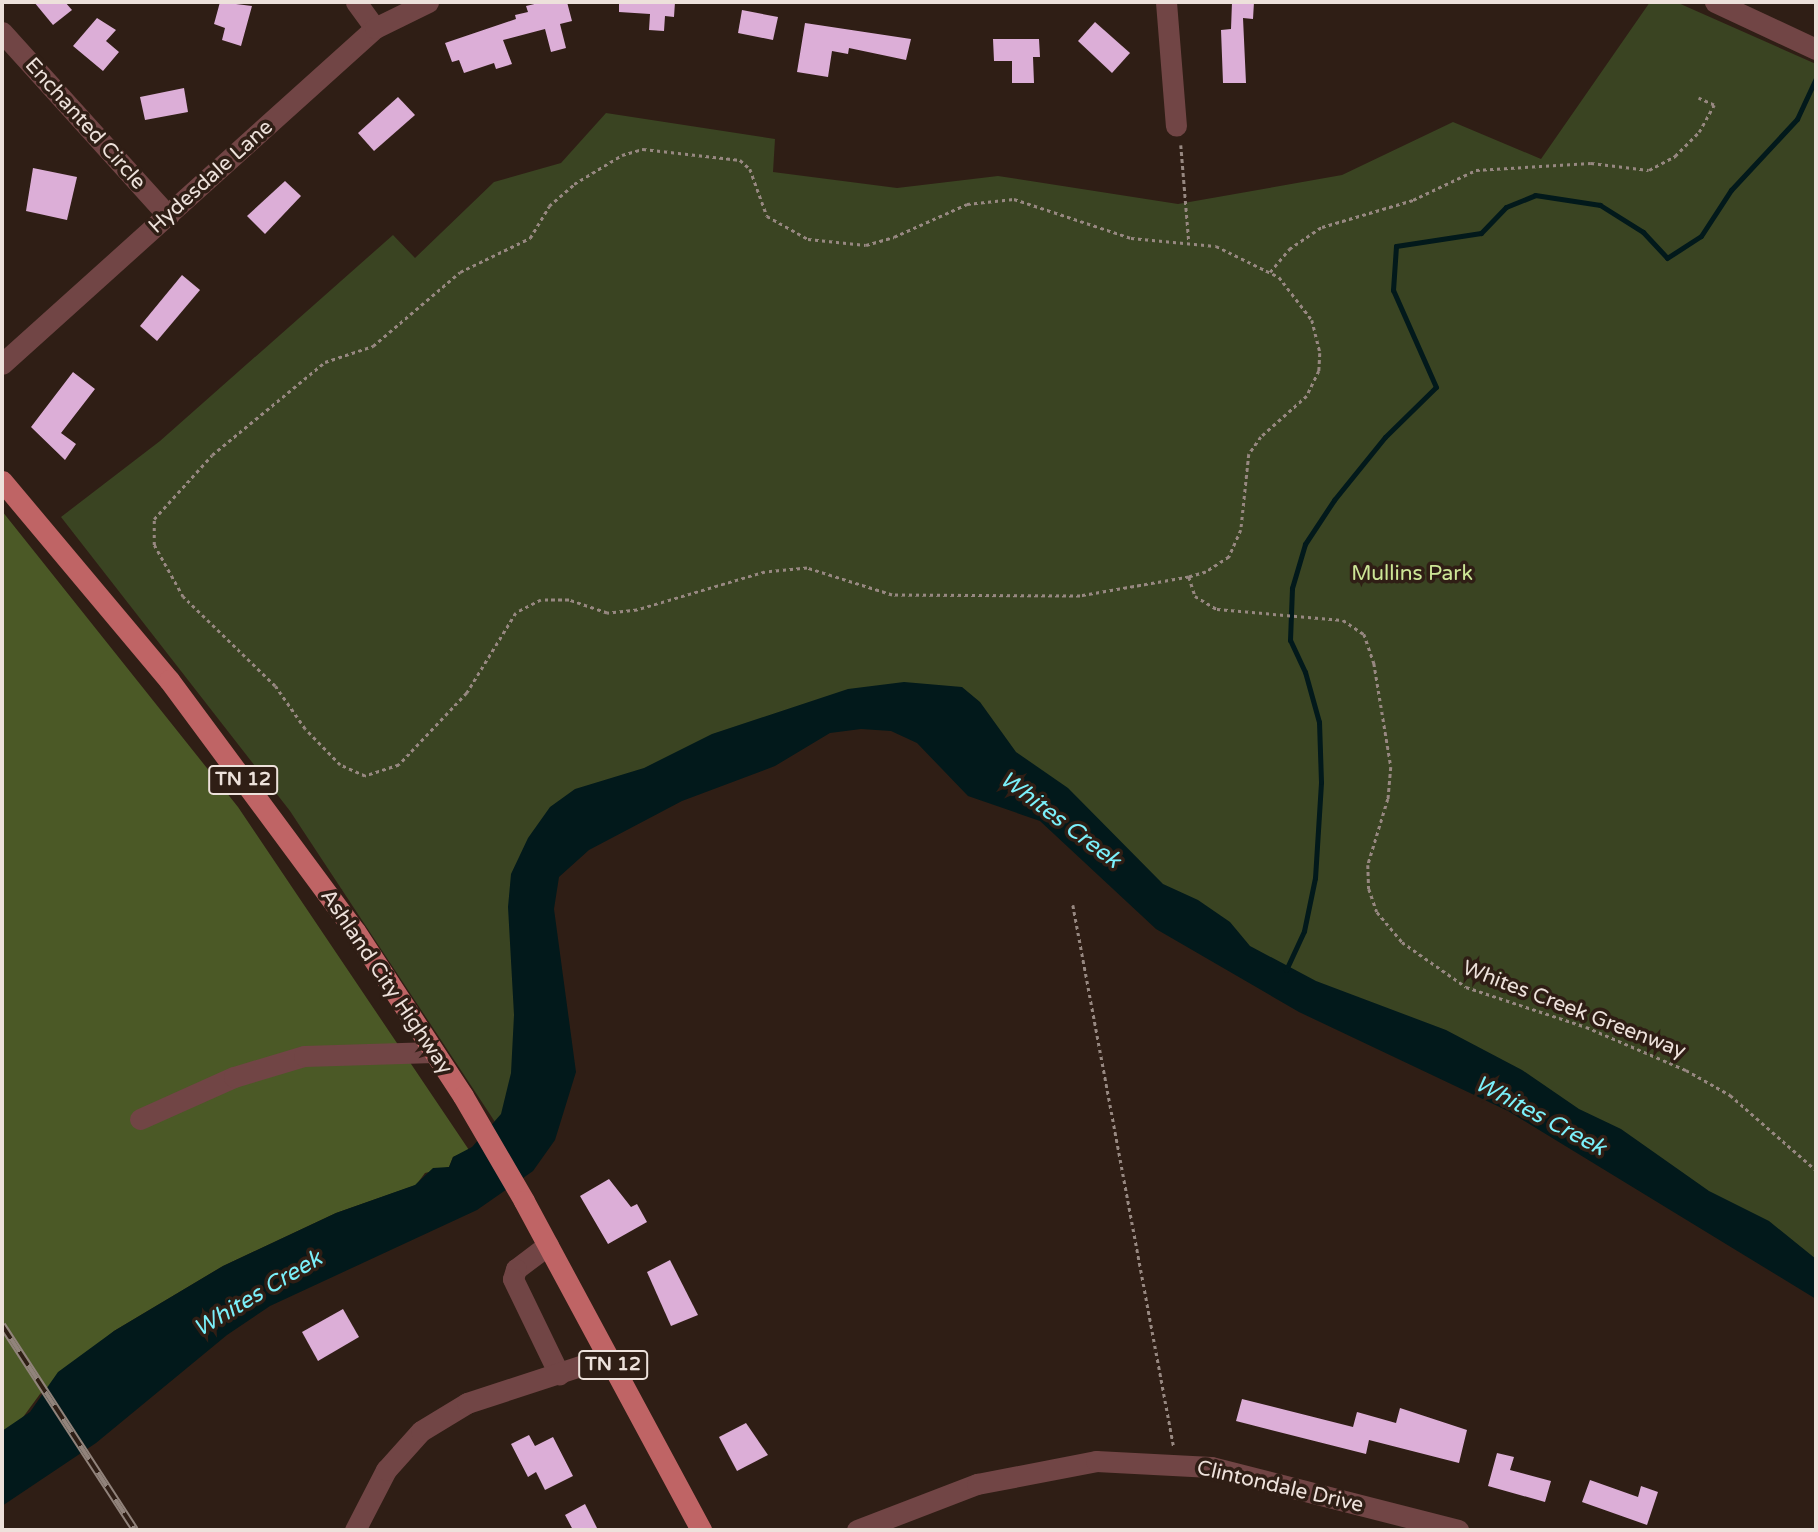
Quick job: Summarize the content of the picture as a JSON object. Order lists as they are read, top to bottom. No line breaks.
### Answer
{"streets":{"main road":["TN 12","Ashland City Highway"],"street":["Enchanted Circle","Hydesdale Lane","Clintondale Drive"],"path":["Whites Creek Greenway"]},"crossings":[["Enchanted Circle","Hydesdale Lane"]],"water":["Whites Creek"],"parks":["Mullins Park"]}
